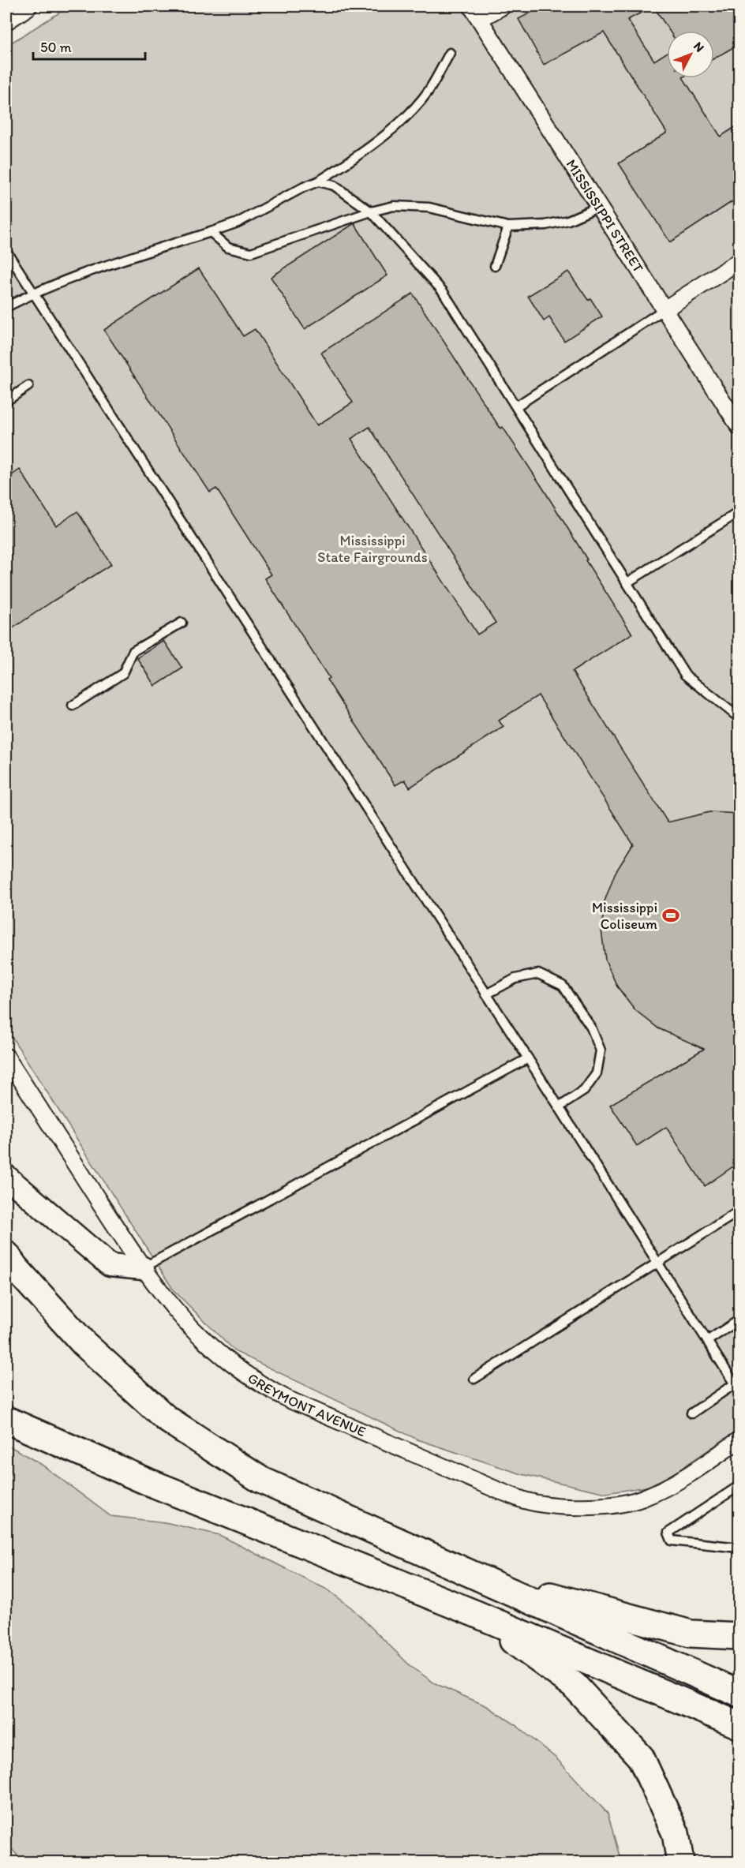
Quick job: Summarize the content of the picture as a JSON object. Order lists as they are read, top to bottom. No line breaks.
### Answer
{"streets":{"street":["MISSISSIPPI STREET","GREYMONT AVENUE"]},"parks":["Mississippi State Fairgrounds"],"places":{"sports":["Mississippi Coliseum"]},"scale_bar":"50 m","north":"top right"}
